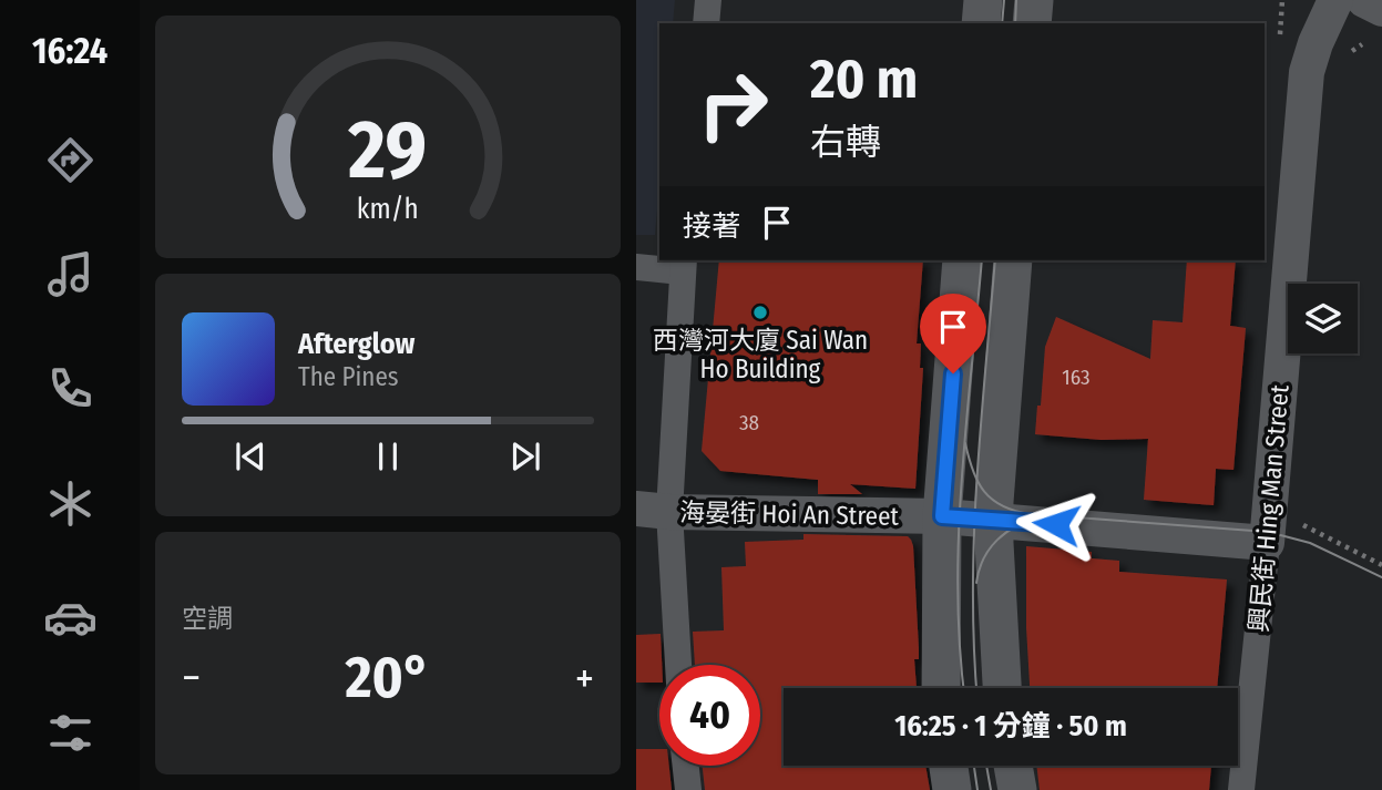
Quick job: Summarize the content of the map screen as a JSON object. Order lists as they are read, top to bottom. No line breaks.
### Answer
{"streets":{"street":["興民街 Hing Man Street","海晏街 Hoi An Street"]},"crossings":[["興民街 Hing Man Street","海晏街 Hoi An Street"]],"places":["西灣河大廈 Sai Wan Ho Building"],"house_numbers":["163","38"],"page":{"tabs":"16:24","turn":["20 m","右轉"],"then":"接著","song":["Afterglow","The Pines"],"tile":"空調","heat":["−","20°","+"],"limit":"40","trip":"16:25 · 1 分鐘 · 50 m","gauge":["29","km/h"]}}
